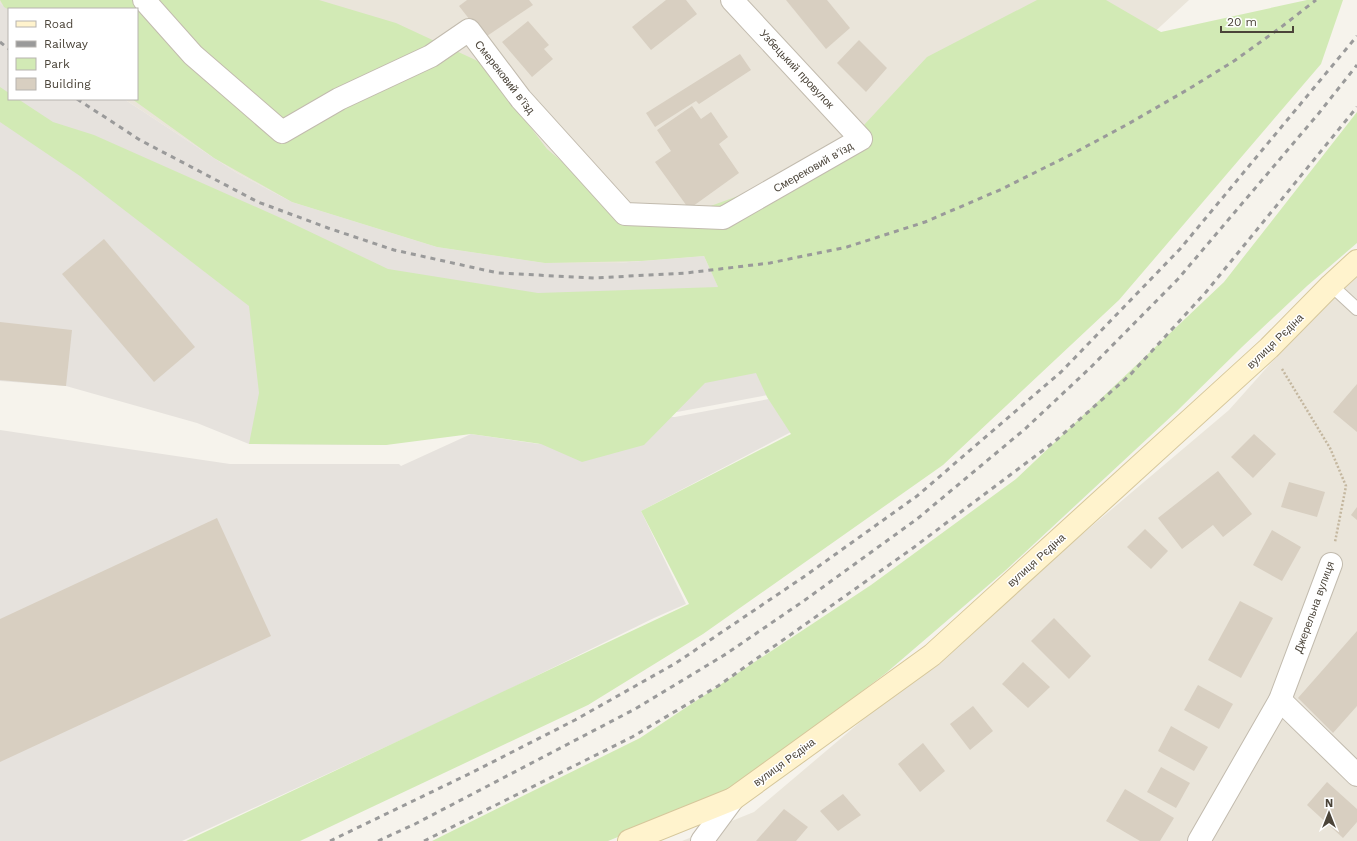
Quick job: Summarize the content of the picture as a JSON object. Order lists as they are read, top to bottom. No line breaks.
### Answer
{"streets":{"main road":["вулиця Рєдіна"],"street":["Узбецький провулок","Смерековий в'їзд","Джерельна вулиця"]},"crossings":[["Узбецький провулок","Смерековий в'їзд"],["вулиця Рєдіна","Джерельна вулиця"]],"legend":["Road","Railway","Park","Building"],"scale_bar":"20 m","north":"top"}
